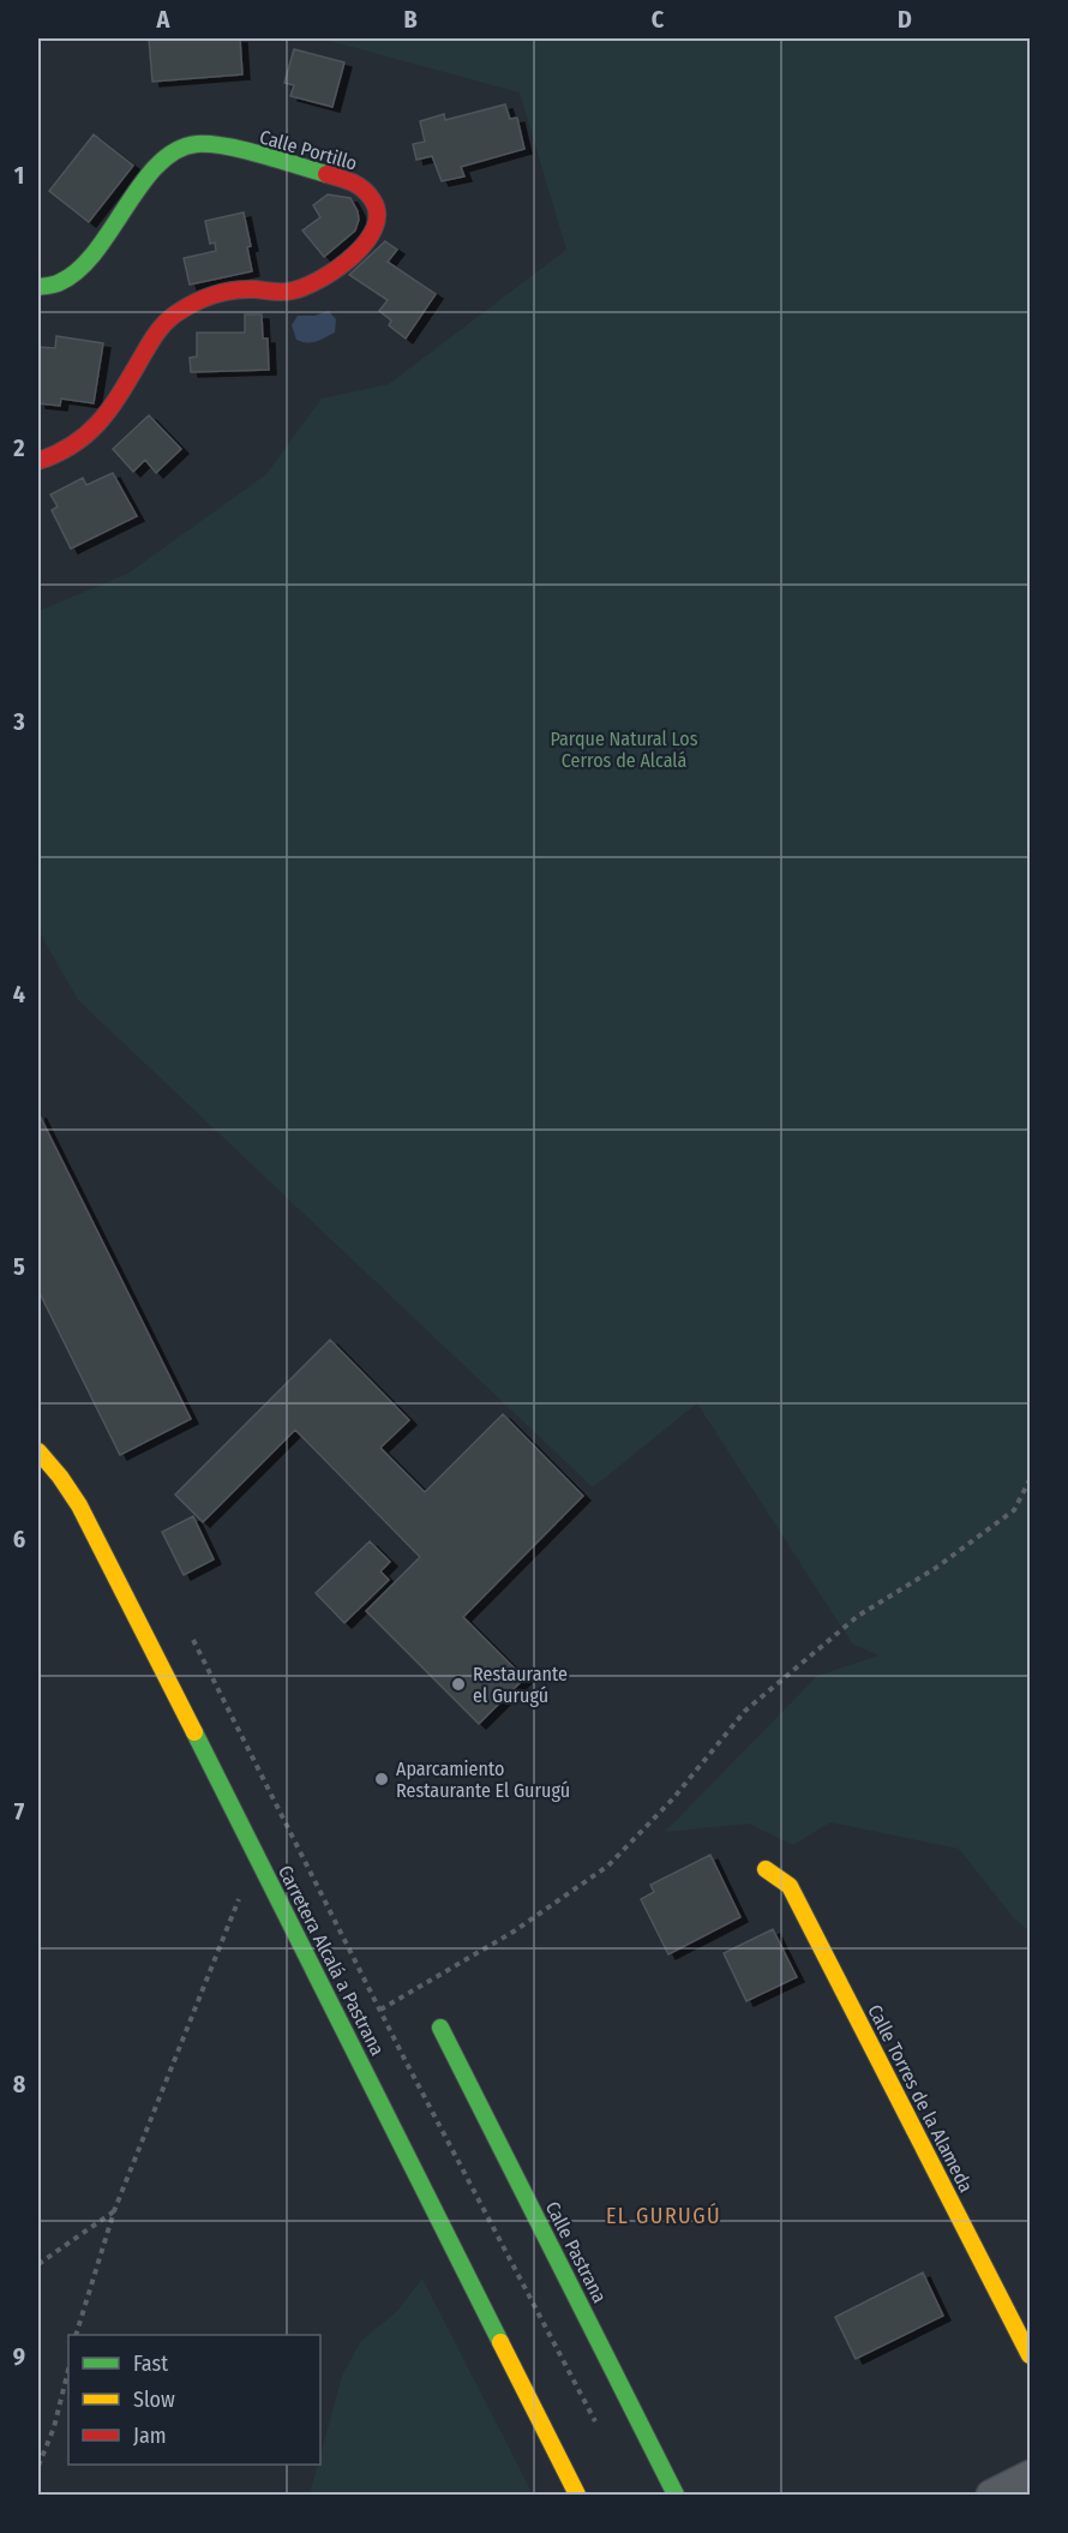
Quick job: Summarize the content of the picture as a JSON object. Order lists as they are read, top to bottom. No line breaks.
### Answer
{"streets":{"street":["Calle Portillo","Carretera Alcalá a Pastrana","Calle Torres de la Alameda","Calle Pastrana"]},"districts":["EL GURUGÚ"],"parks":["Parque Natural Los Cerros de Alcalá"],"places":["Restaurante el Gurugú","Aparcamiento Restaurante El Gurugú"],"legend":["Fast","Slow","Jam"],"grid":{"columns":["A","B","C","D"],"rows":["1","2","3","4","5","6","7","8","9"]}}
